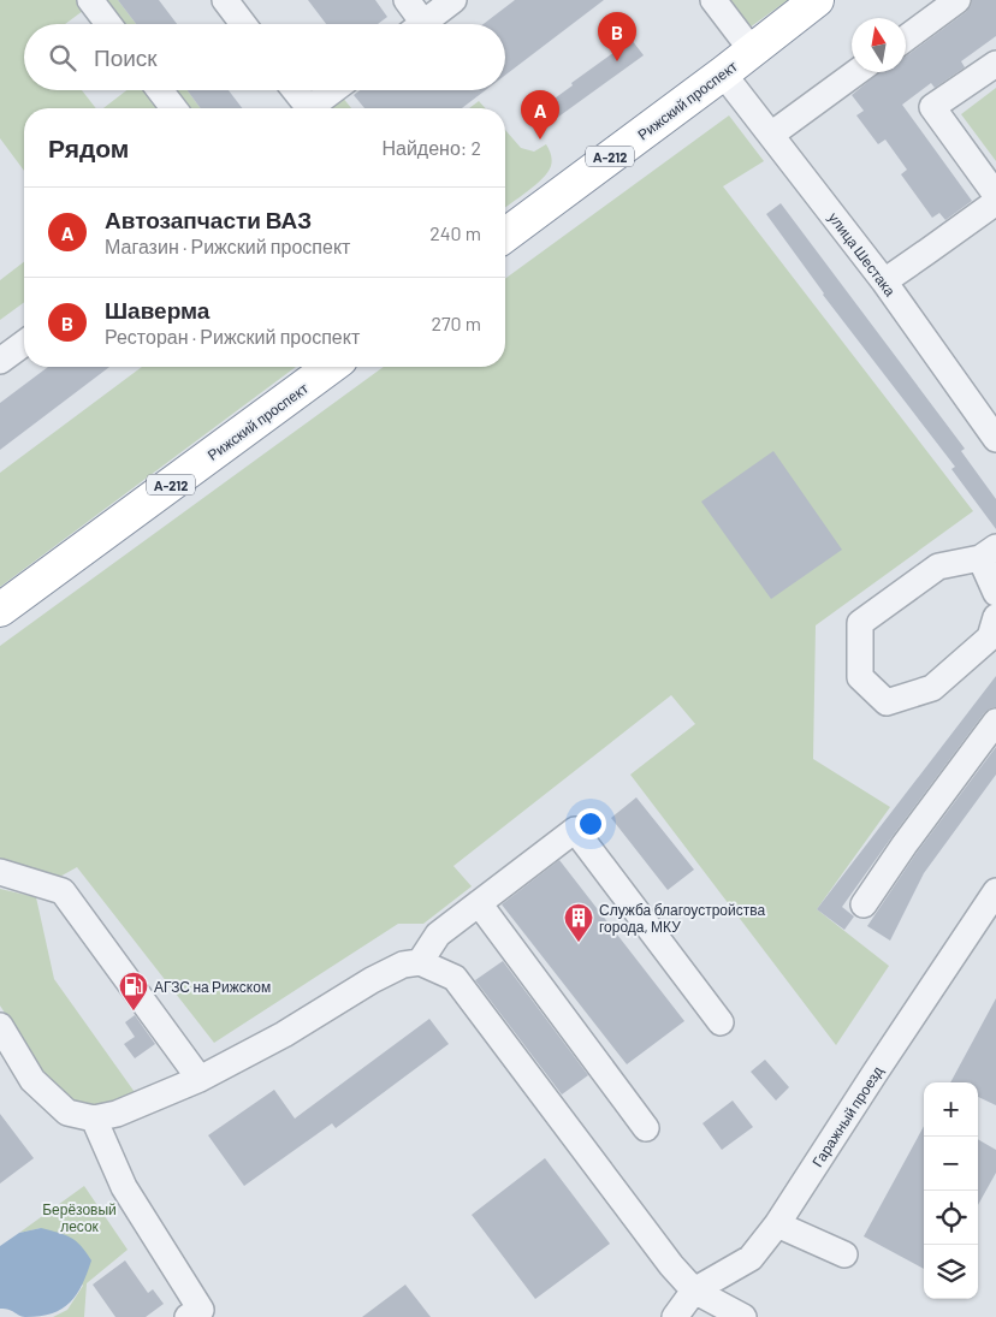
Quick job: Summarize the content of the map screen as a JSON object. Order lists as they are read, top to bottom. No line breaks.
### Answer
{"streets":{"highway":["Рижский проспект","А-212"],"street":["улица Шестака","Гаражный проезд"]},"crossings":[["Рижский проспект","улица Шестака"]],"parks":["Берёзовый лесок"],"places":{"building":["Служба благоустройства города, МКУ"],"fuel station":["АГЗС на Рижском"]},"north":"top","page":{"pins":["B","A"],"search":"Поиск","heading":["Рядом","Найдено: 2"],"list":[{"mark":"A","name":"Автозапчасти ВАЗ","note":"Магазин · Рижский проспект","value":"240 m"},{"mark":"B","name":"Шаверма","note":"Ресторан · Рижский проспект","value":"270 m"}],"map_buttons":["+","−"]}}
